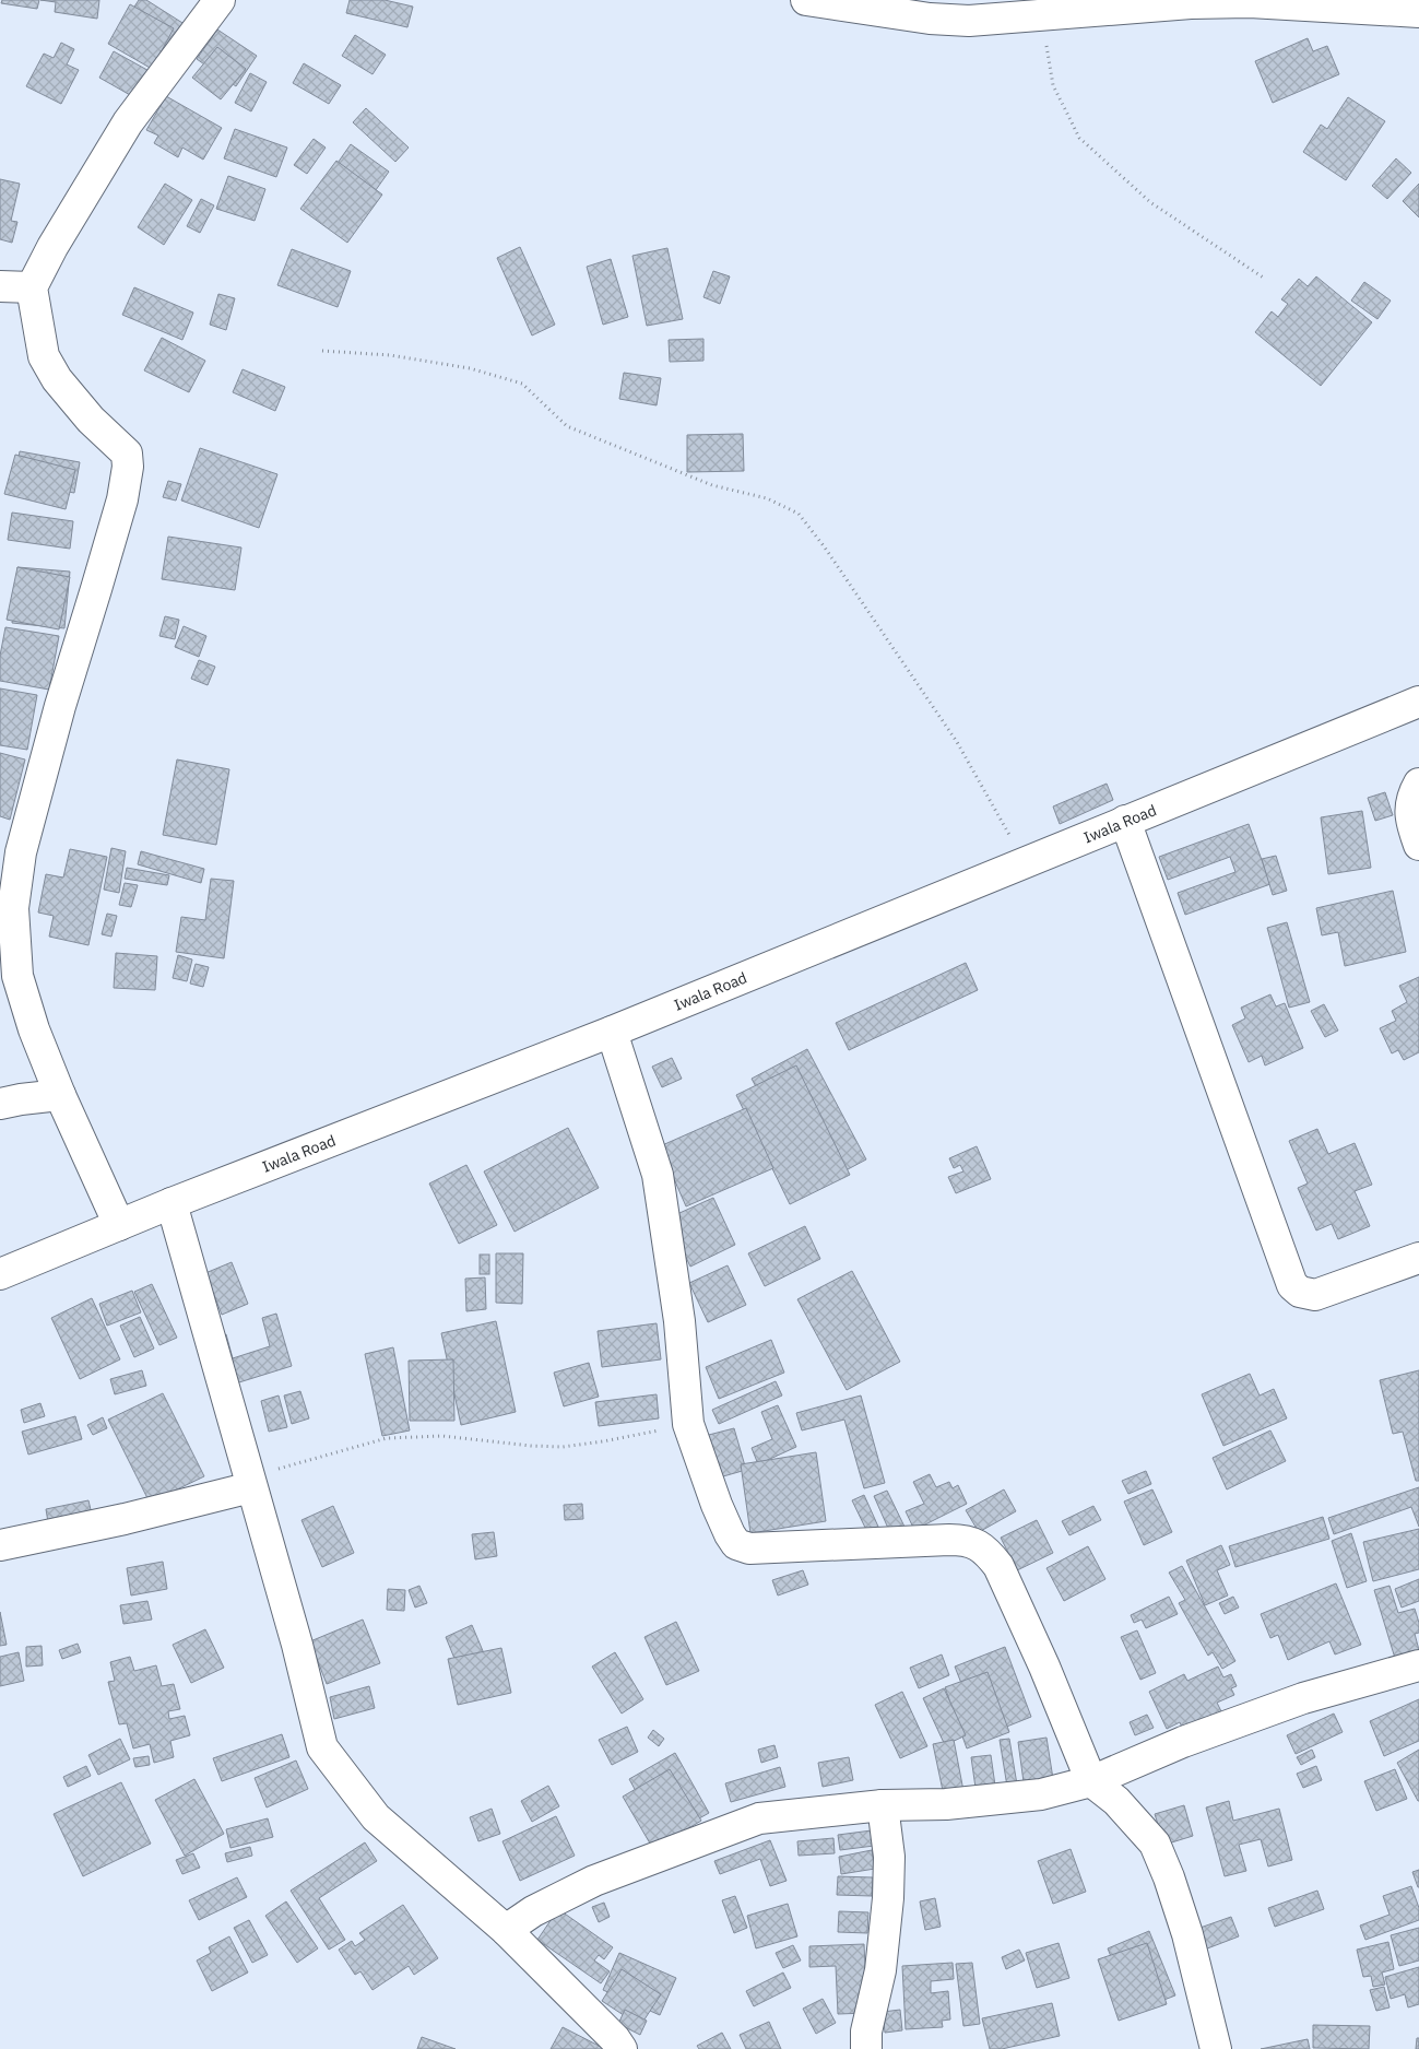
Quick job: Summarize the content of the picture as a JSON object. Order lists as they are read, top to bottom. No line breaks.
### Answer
{"streets":{"street":["Iwala Road"]}}
